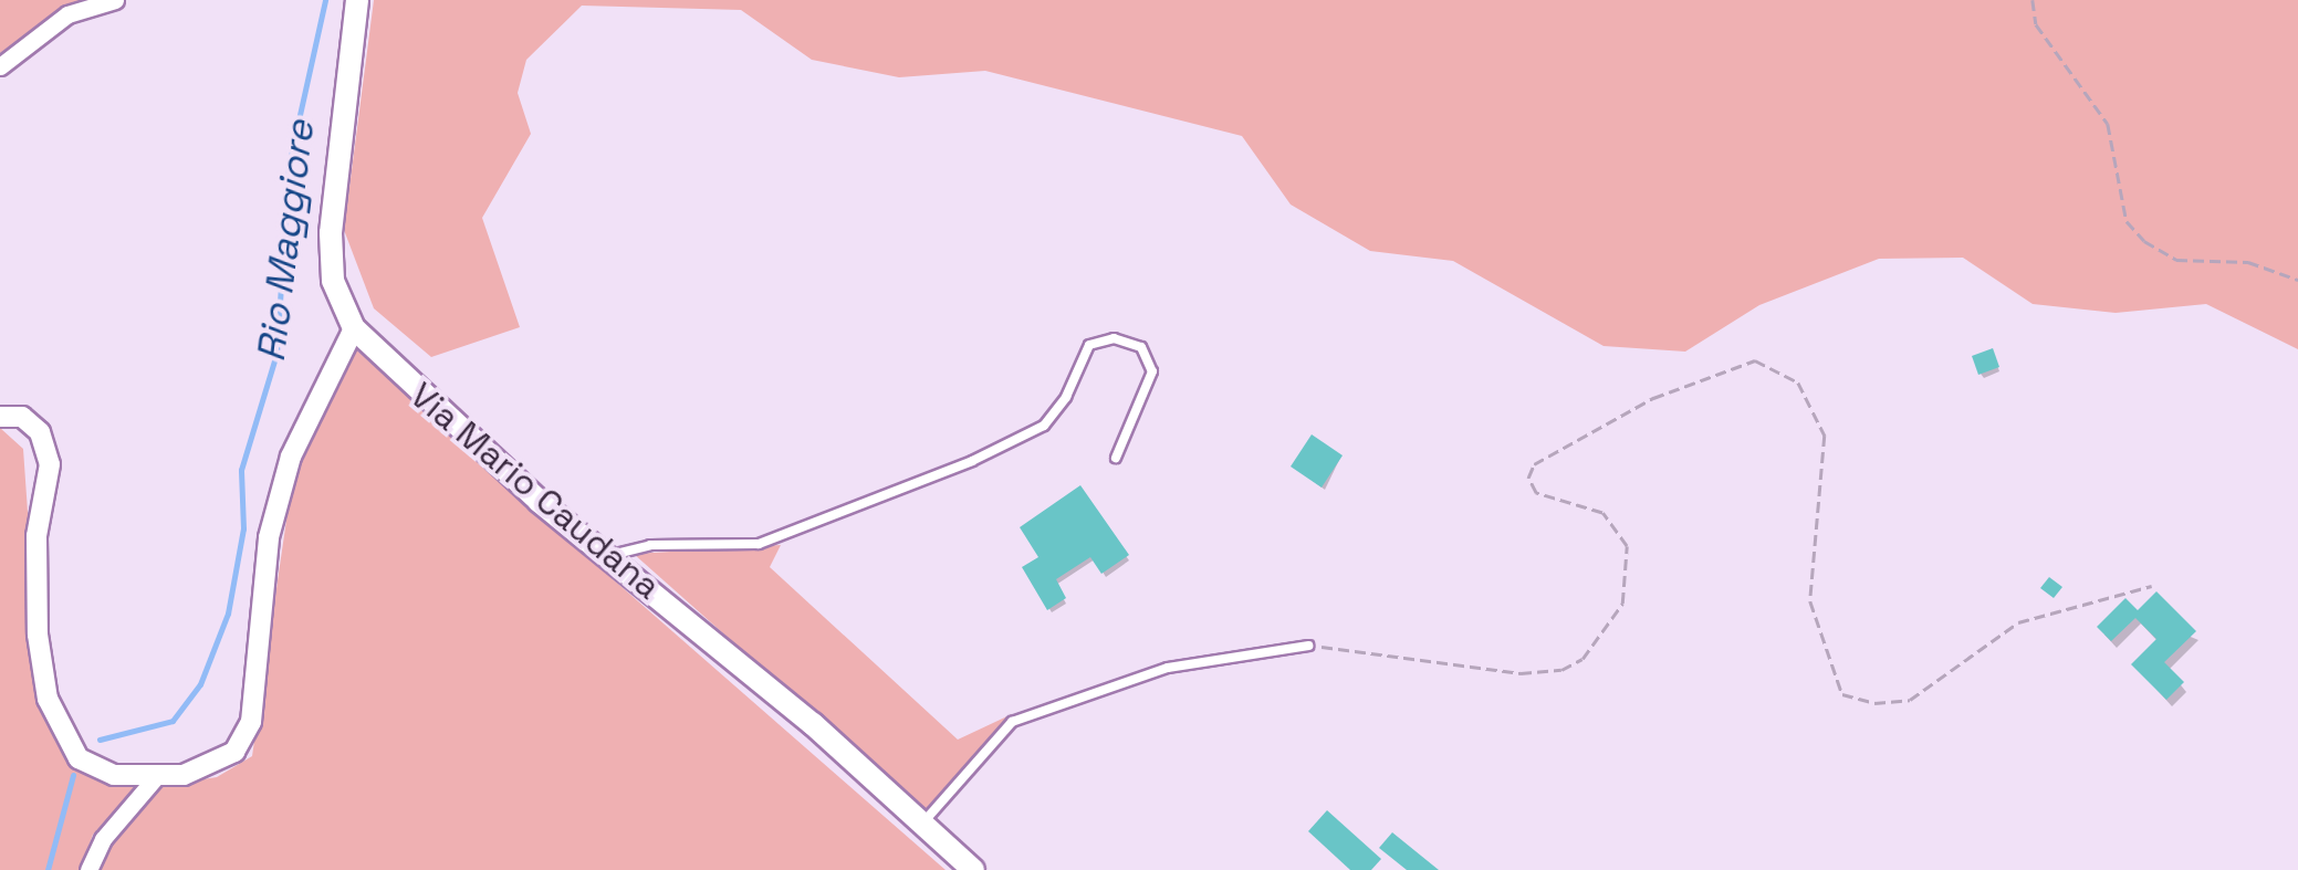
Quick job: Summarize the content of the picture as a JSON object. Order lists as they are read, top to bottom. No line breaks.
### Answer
{"streets":{"main road":["Via Mario Caudana"]},"water":["Rio Maggiore"]}
